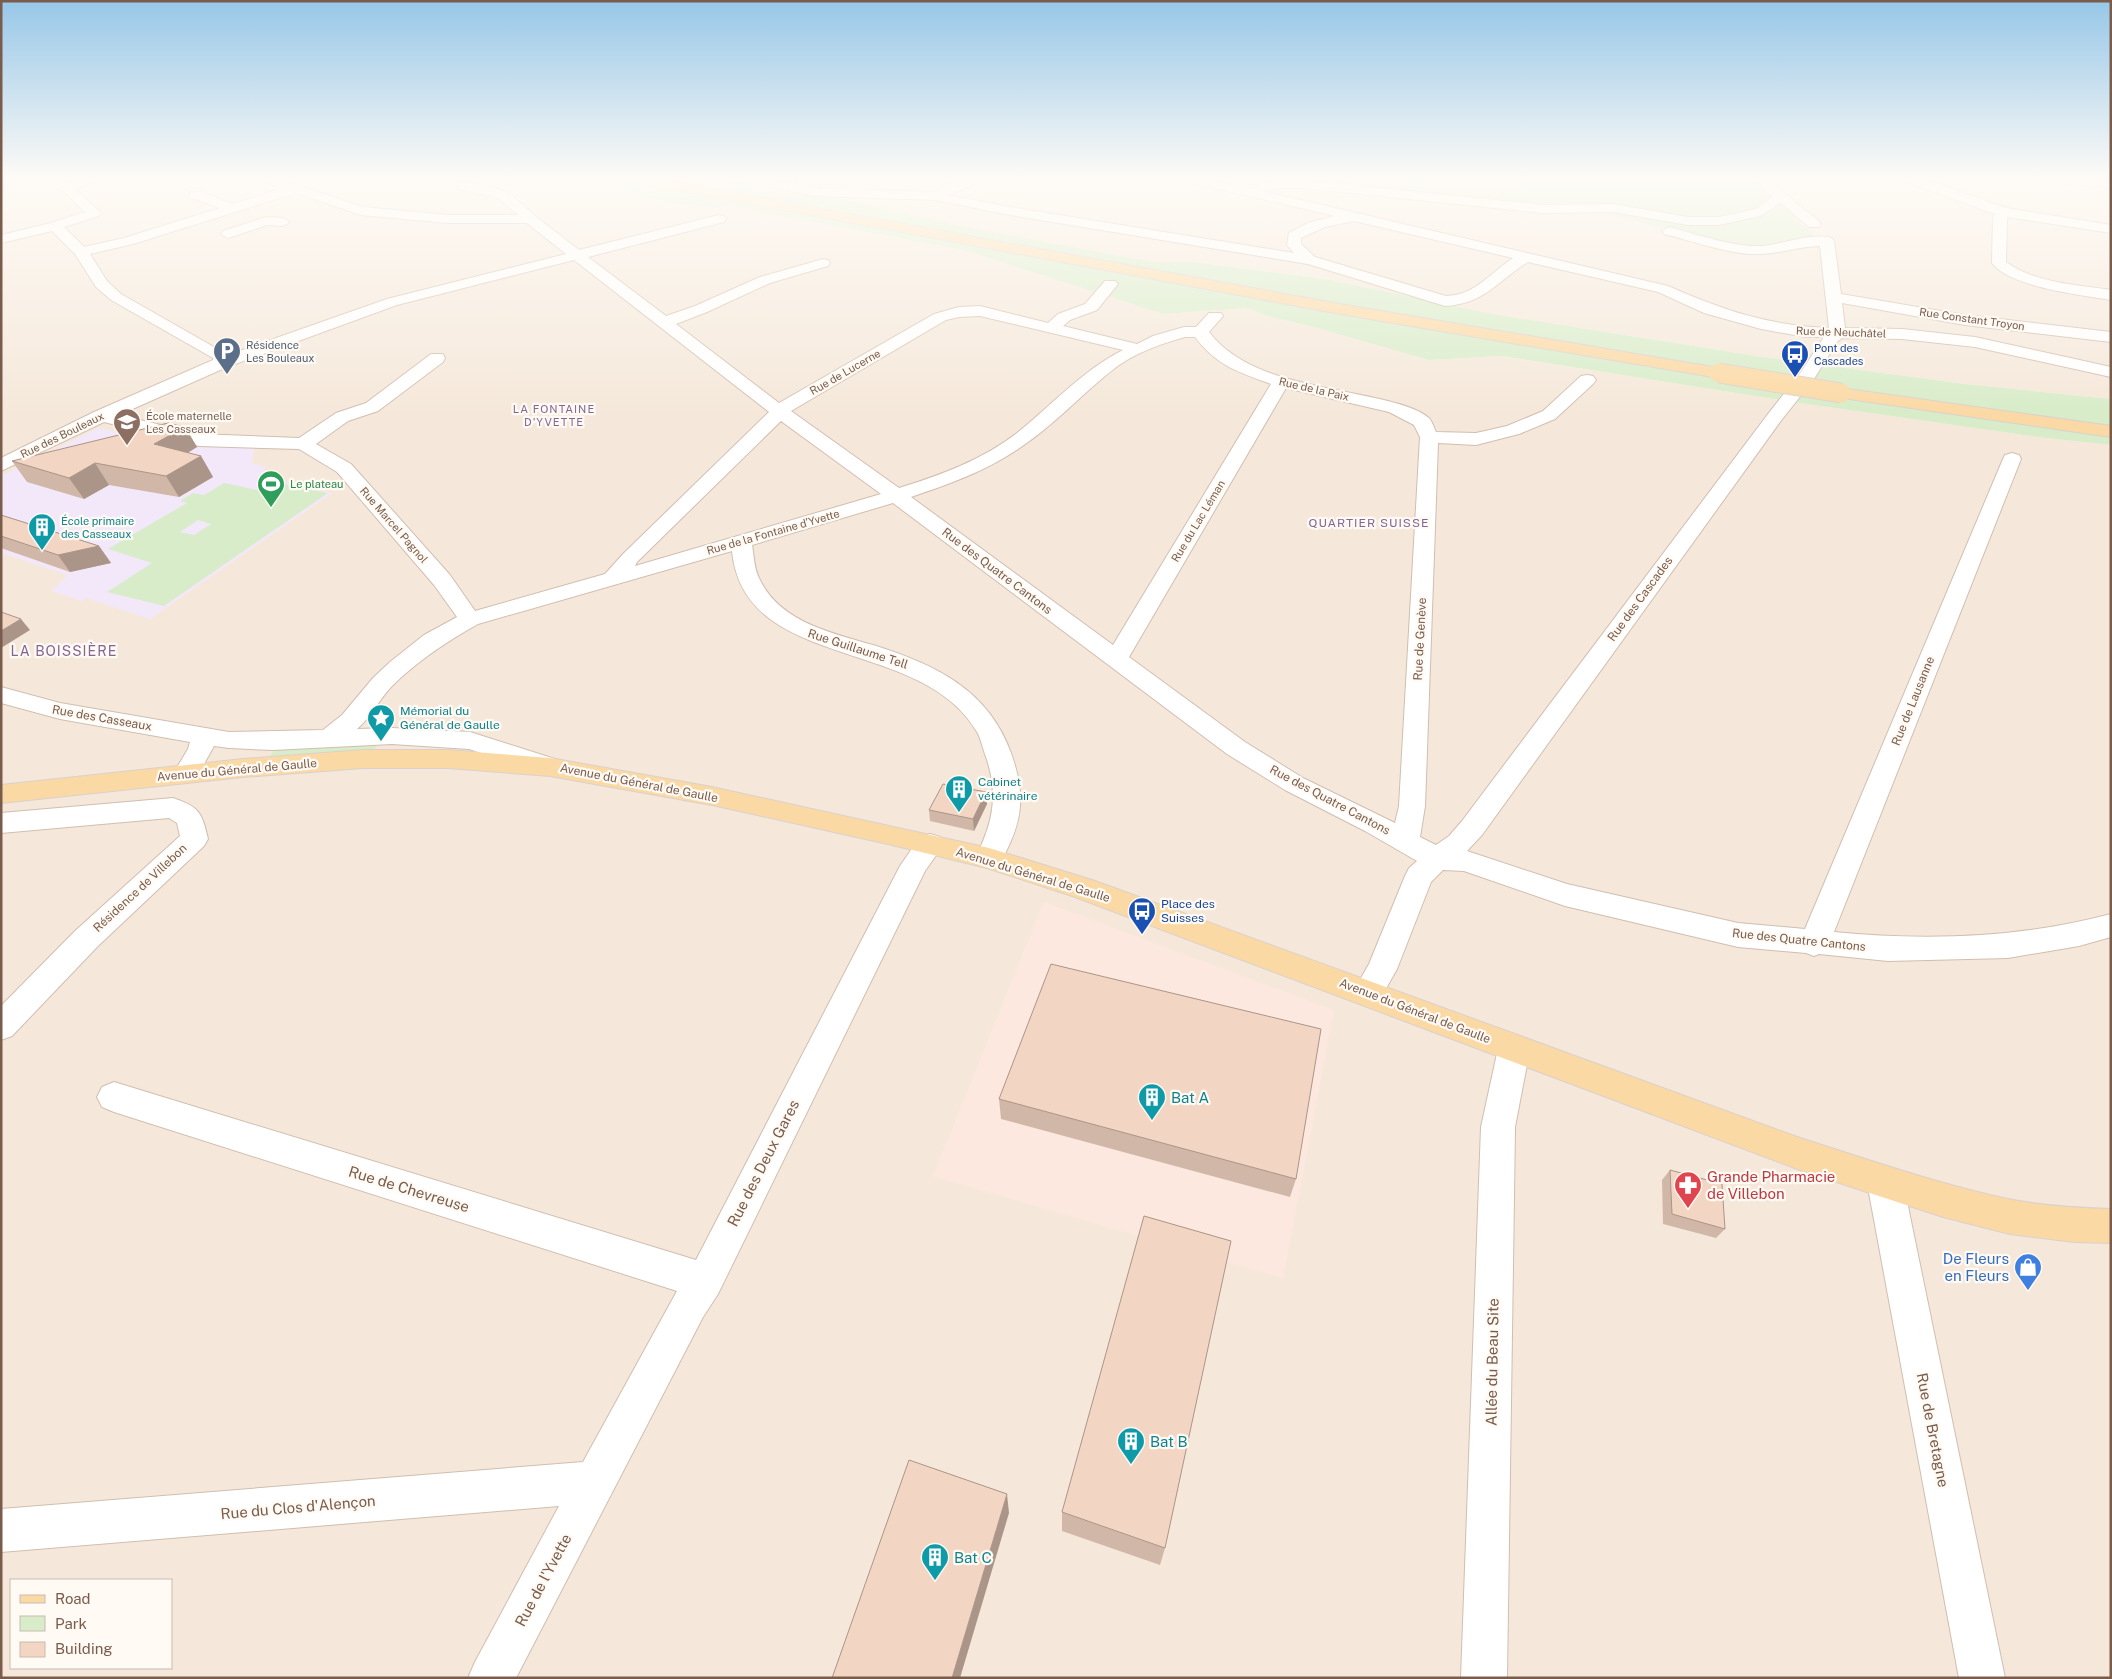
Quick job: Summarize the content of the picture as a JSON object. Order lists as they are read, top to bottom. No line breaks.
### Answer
{"streets":{"main road":["Avenue du Général de Gaulle"],"street":["Rue Constant Troyon","Rue de Neuchâtel","Rue de Lucerne","Rue de la Paix","Rue des Bouleaux","Rue du Lac Léman","Rue Marcel Pagnol","Rue de la Fontaine d’Yvette","Rue des Quatre Cantons","Rue des Cascades","Rue de Genève","Rue Guillaume Tell","Rue de Lausanne","Rue des Casseaux","Résidence de Villebon","Rue des Deux Gares","Rue de Chevreuse","Allée du Beau Site","Rue de Bretagne","Rue du Clos d'Alençon","Rue de l'Yvette"]},"crossings":[["Rue de Neuchâtel","Rue des Cascades"],["Rue de Lucerne","Rue de la Fontaine d’Yvette"],["Rue de Lucerne","Rue des Quatre Cantons"],["Rue de la Paix","Rue du Lac Léman"],["Rue de la Paix","Rue de la Fontaine d’Yvette"],["Rue de la Paix","Rue de Genève"],["Rue des Bouleaux","Rue Marcel Pagnol"],["Rue du Lac Léman","Rue des Quatre Cantons"],["Rue Marcel Pagnol","Rue de la Fontaine d’Yvette"],["Rue de la Fontaine d’Yvette","Rue des Quatre Cantons"],["Rue de la Fontaine d’Yvette","Rue Guillaume Tell"],["Rue de la Fontaine d’Yvette","Rue des Casseaux"],["Rue des Quatre Cantons","Rue des Cascades"],["Rue des Quatre Cantons","Rue de Genève"],["Rue des Quatre Cantons","Rue de Lausanne"],["Rue Guillaume Tell","Avenue du Général de Gaulle"],["Rue des Casseaux","Avenue du Général de Gaulle"],["Avenue du Général de Gaulle","Rue des Deux Gares"],["Avenue du Général de Gaulle","Allée du Beau Site"],["Avenue du Général de Gaulle","Rue de Bretagne"],["Rue des Deux Gares","Rue de Chevreuse"],["Rue des Deux Gares","Rue du Clos d'Alençon"],["Rue des Deux Gares","Rue de l'Yvette"],["Rue du Clos d'Alençon","Rue de l'Yvette"]],"districts":["LA FONTAINE D'YVETTE","QUARTIER SUISSE","LA BOISSIÈRE"],"places":{"parking":["Résidence Les Bouleaux"],"bus stop":["Pont des Cascades","Place des Suisses"],"school or university":["École maternelle Les Casseaux"],"sports":["Le plateau"],"building":["École primaire des Casseaux","Cabinet vétérinaire","Bat A","Bat B","Bat C"],"place":["Mémorial du Général de Gaulle"],"pharmacy":["Grande Pharmacie de Villebon"],"shop":["De Fleurs en Fleurs"]},"legend":["Road","Park","Building"]}
